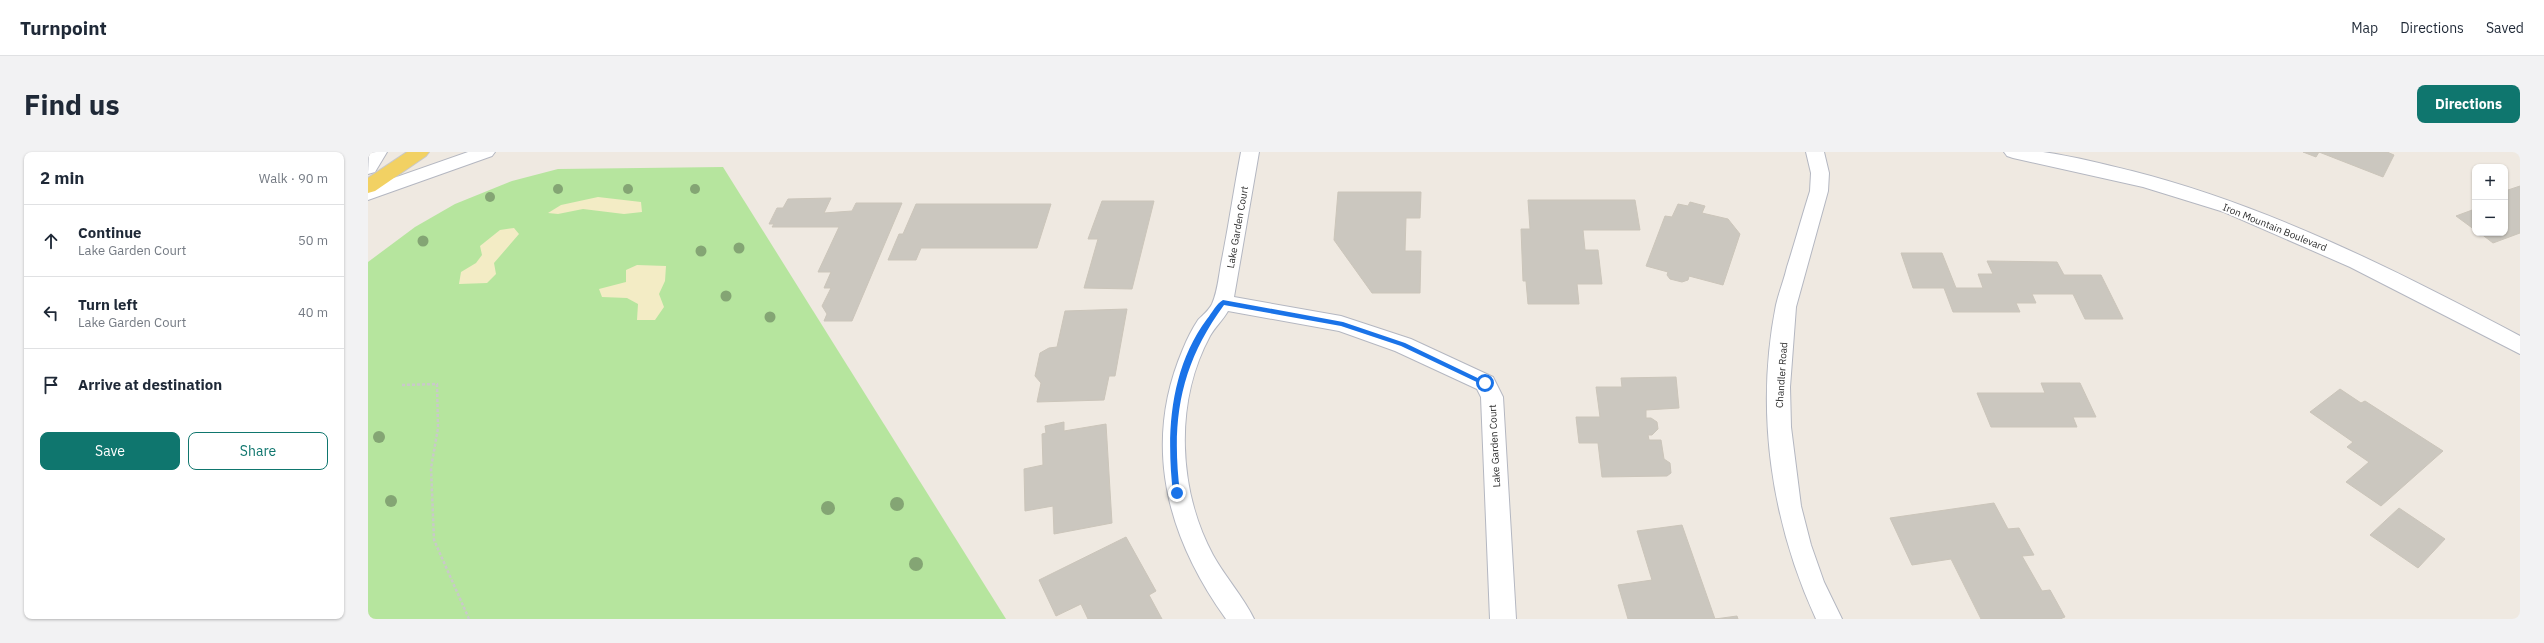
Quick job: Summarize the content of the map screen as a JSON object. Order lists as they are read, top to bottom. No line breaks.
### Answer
{"streets":{"street":["Lake Garden Court","Iron Mountain Boulevard","Chandler Road"]},"page":{"header":"Turnpoint","nav":["Map","Directions","Saved"],"buttons":["Directions",["Save","Share"]],"title":"Find us","heading":["2 min","Walk · 90 m"],"map_buttons":["+","−"],"list":[["Continue","Lake Garden Court","50 m"],["Turn left","Lake Garden Court","40 m"],"Arrive at destination"]}}
